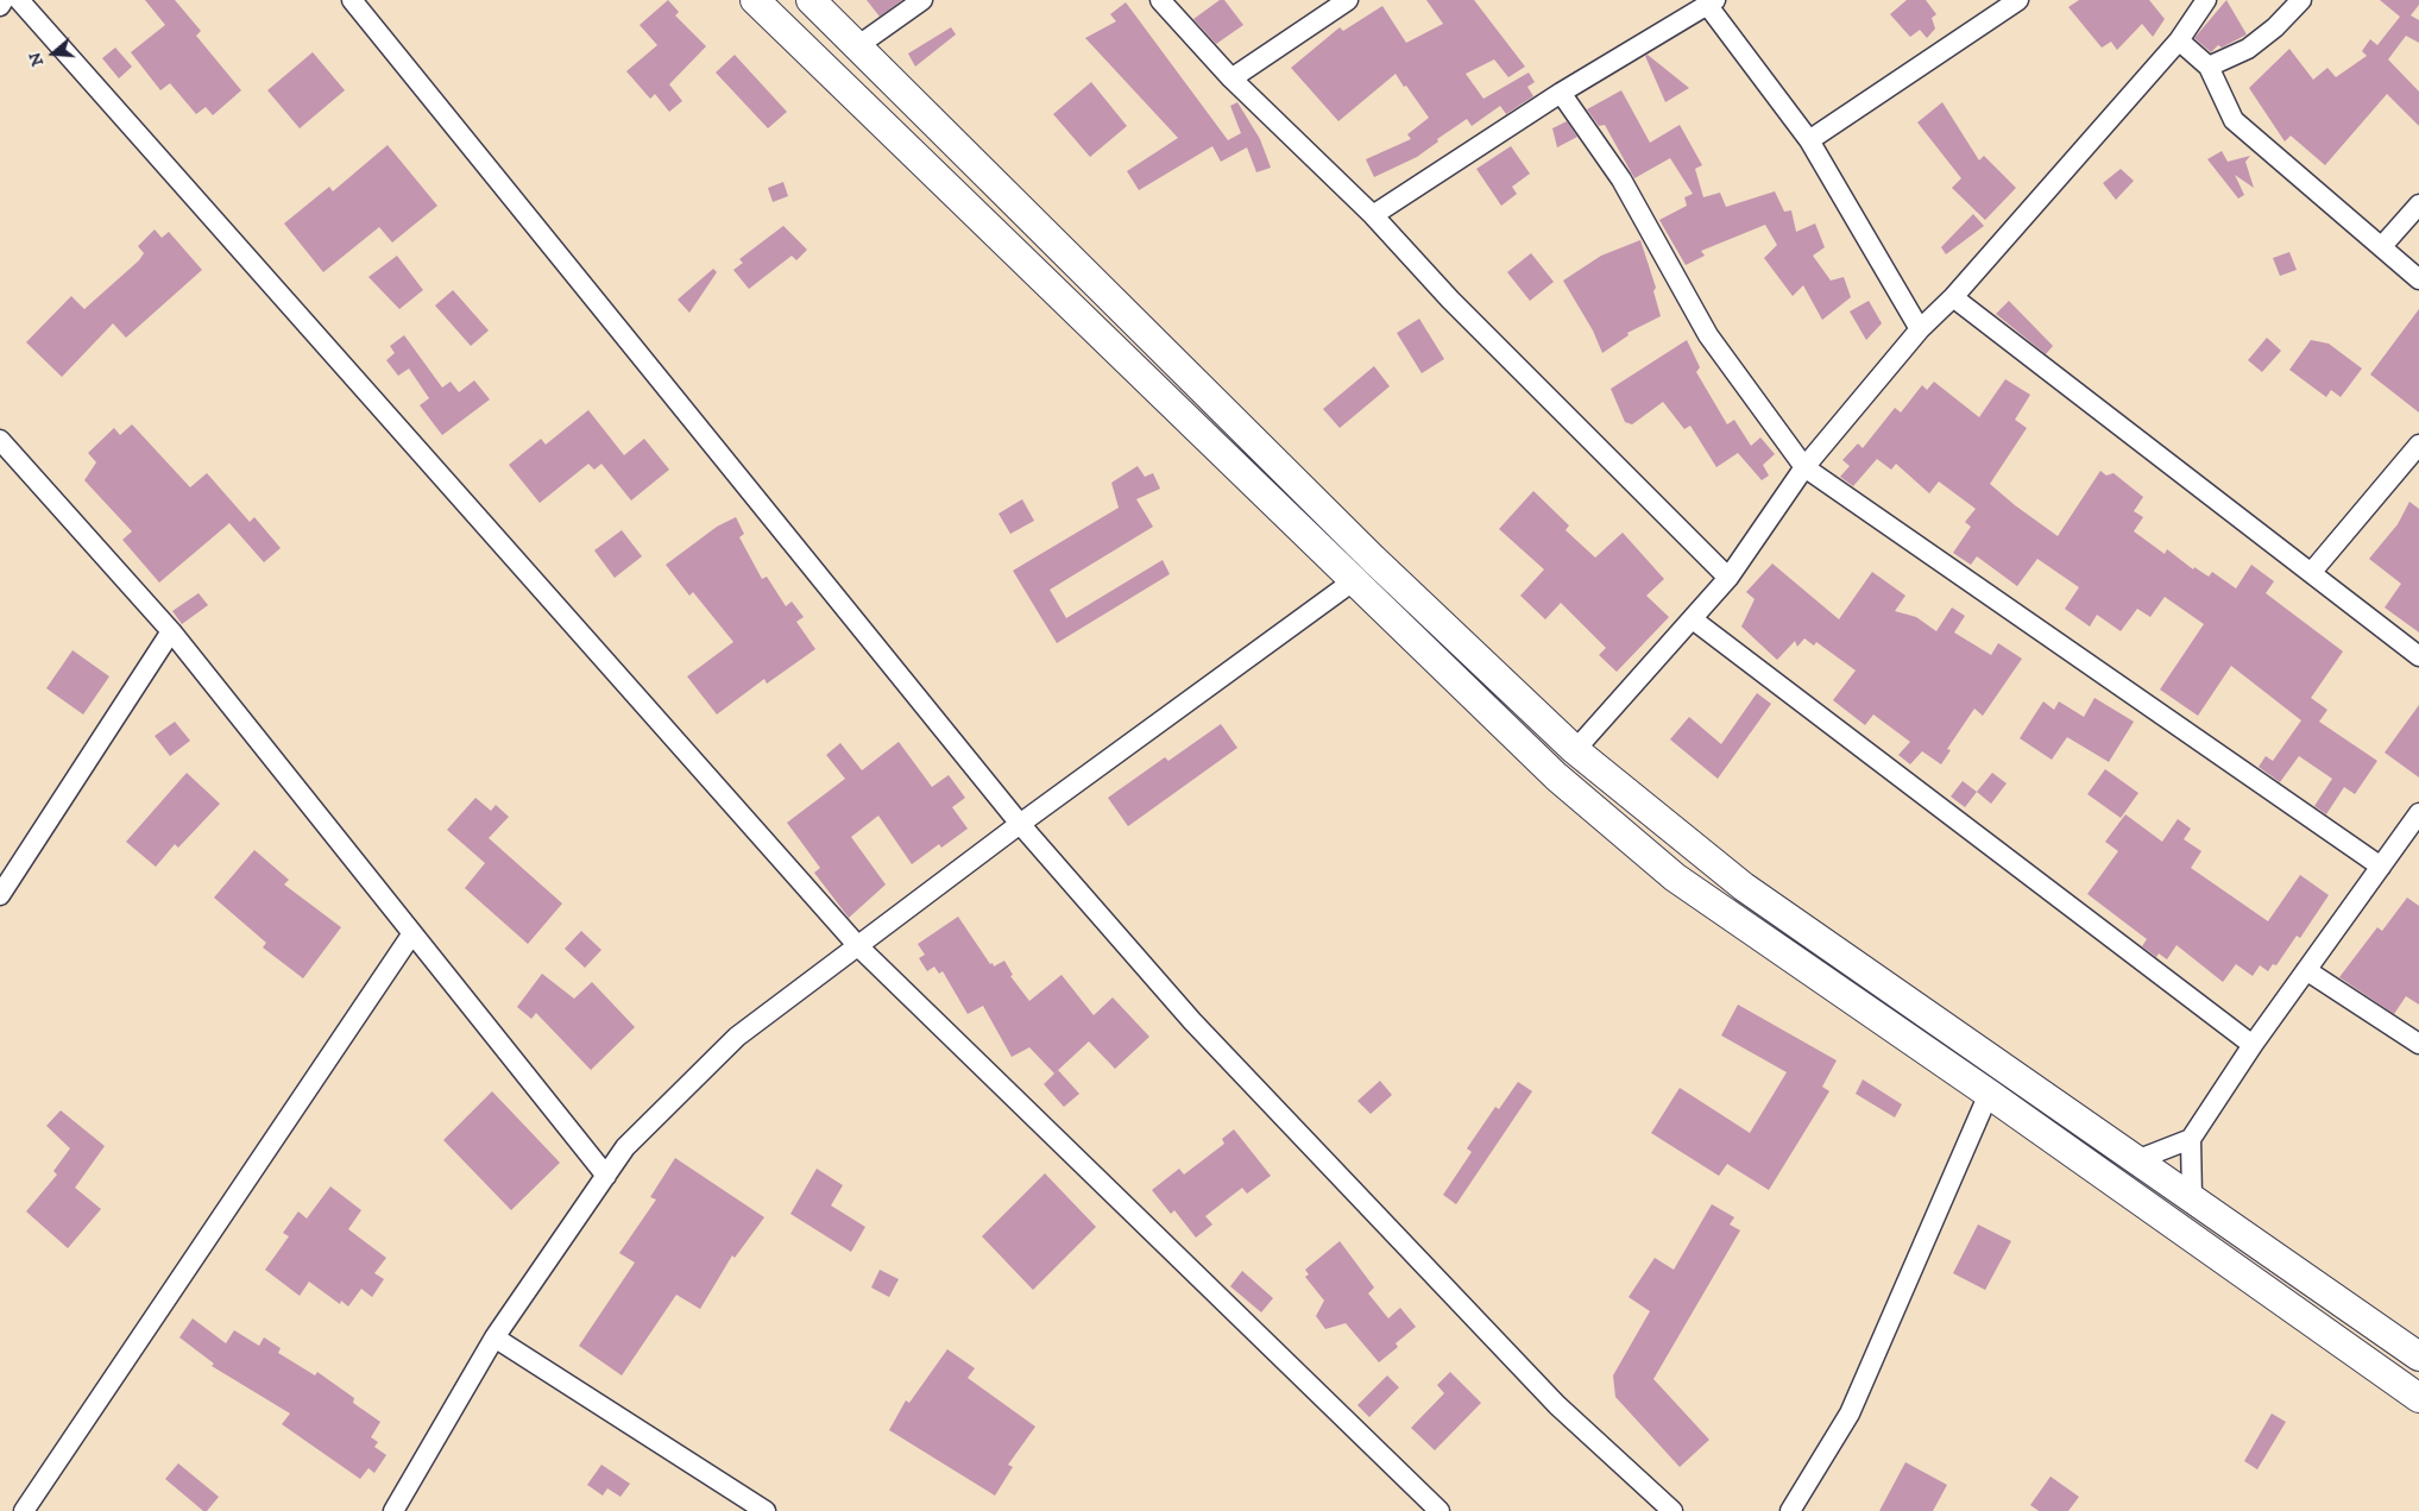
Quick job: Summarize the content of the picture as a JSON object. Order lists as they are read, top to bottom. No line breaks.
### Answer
{"north":"left"}
